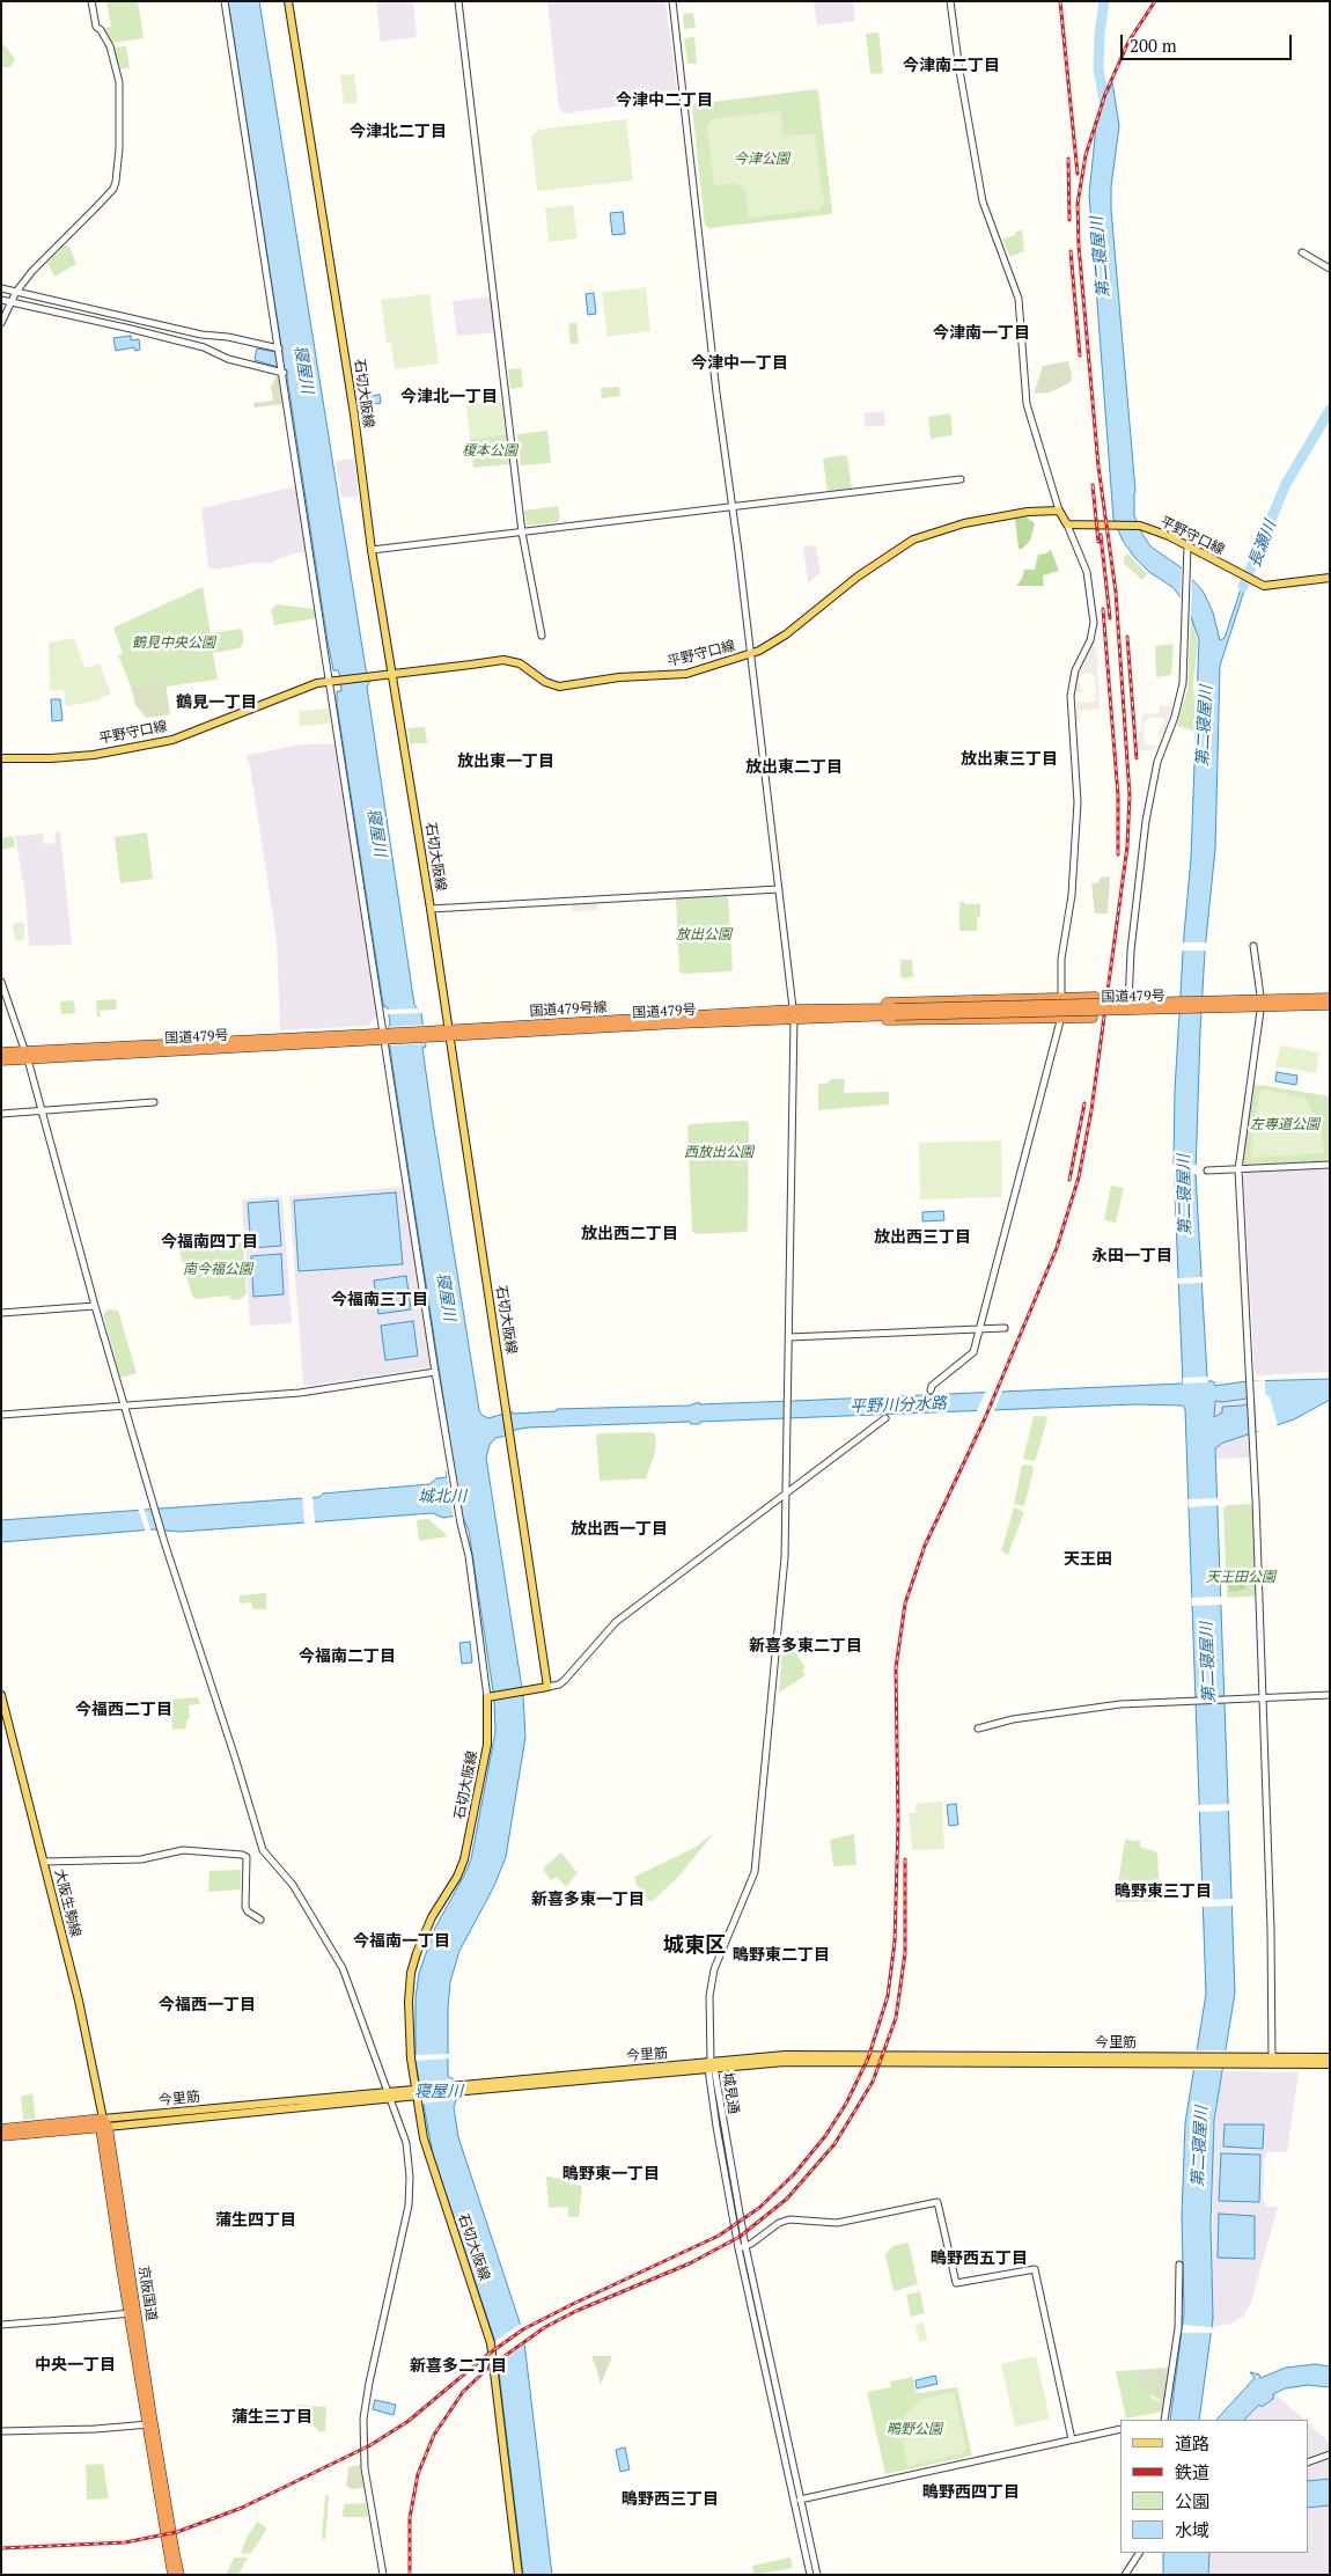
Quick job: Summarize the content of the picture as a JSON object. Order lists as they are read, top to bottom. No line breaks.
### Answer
{"streets":{"highway":["国道479号","国道479号線","京阪国道"],"main road":["石切大阪線","平野守口線","大阪生駒線","今里筋"],"street":["城見通"]},"crossings":[["石切大阪線","平野守口線"],["石切大阪線","国道479号"],["石切大阪線","国道479号線"],["石切大阪線","今里筋"],["平野守口線","城見通"],["国道479号","国道479号線"],["国道479号","城見通"],["国道479号線","城見通"],["大阪生駒線","今里筋"],["大阪生駒線","京阪国道"],["今里筋","城見通"],["今里筋","京阪国道"]],"districts":["今津南二丁目","今津中二丁目","今津北二丁目","今津南一丁目","今津中一丁目","今津北一丁目","鶴見一丁目","放出東三丁目","放出東一丁目","放出東二丁目","放出西二丁目","放出西三丁目","今福南四丁目","永田一丁目","今福南三丁目","放出西一丁目","天王田","新喜多東二丁目","今福南二丁目","今福西二丁目","鴫野東三丁目","新喜多東一丁目","今福南一丁目","城東区","鴫野東二丁目","今福西一丁目","鴫野東一丁目","蒲生四丁目","鴫野西五丁目","中央一丁目","新喜多二丁目","蒲生三丁目","鴫野西四丁目","鴫野西三丁目"],"water":["第二寝屋川","寝屋川","長瀬川","平野川分水路","城北川"],"parks":["今津公園","榎本公園","鶴見中央公園","放出公園","左専道公園","西放出公園","南今福公園","天王田公園","鴫野公園"],"legend":["道路","鉄道","公園","水域"],"scale_bar":"200 m"}
